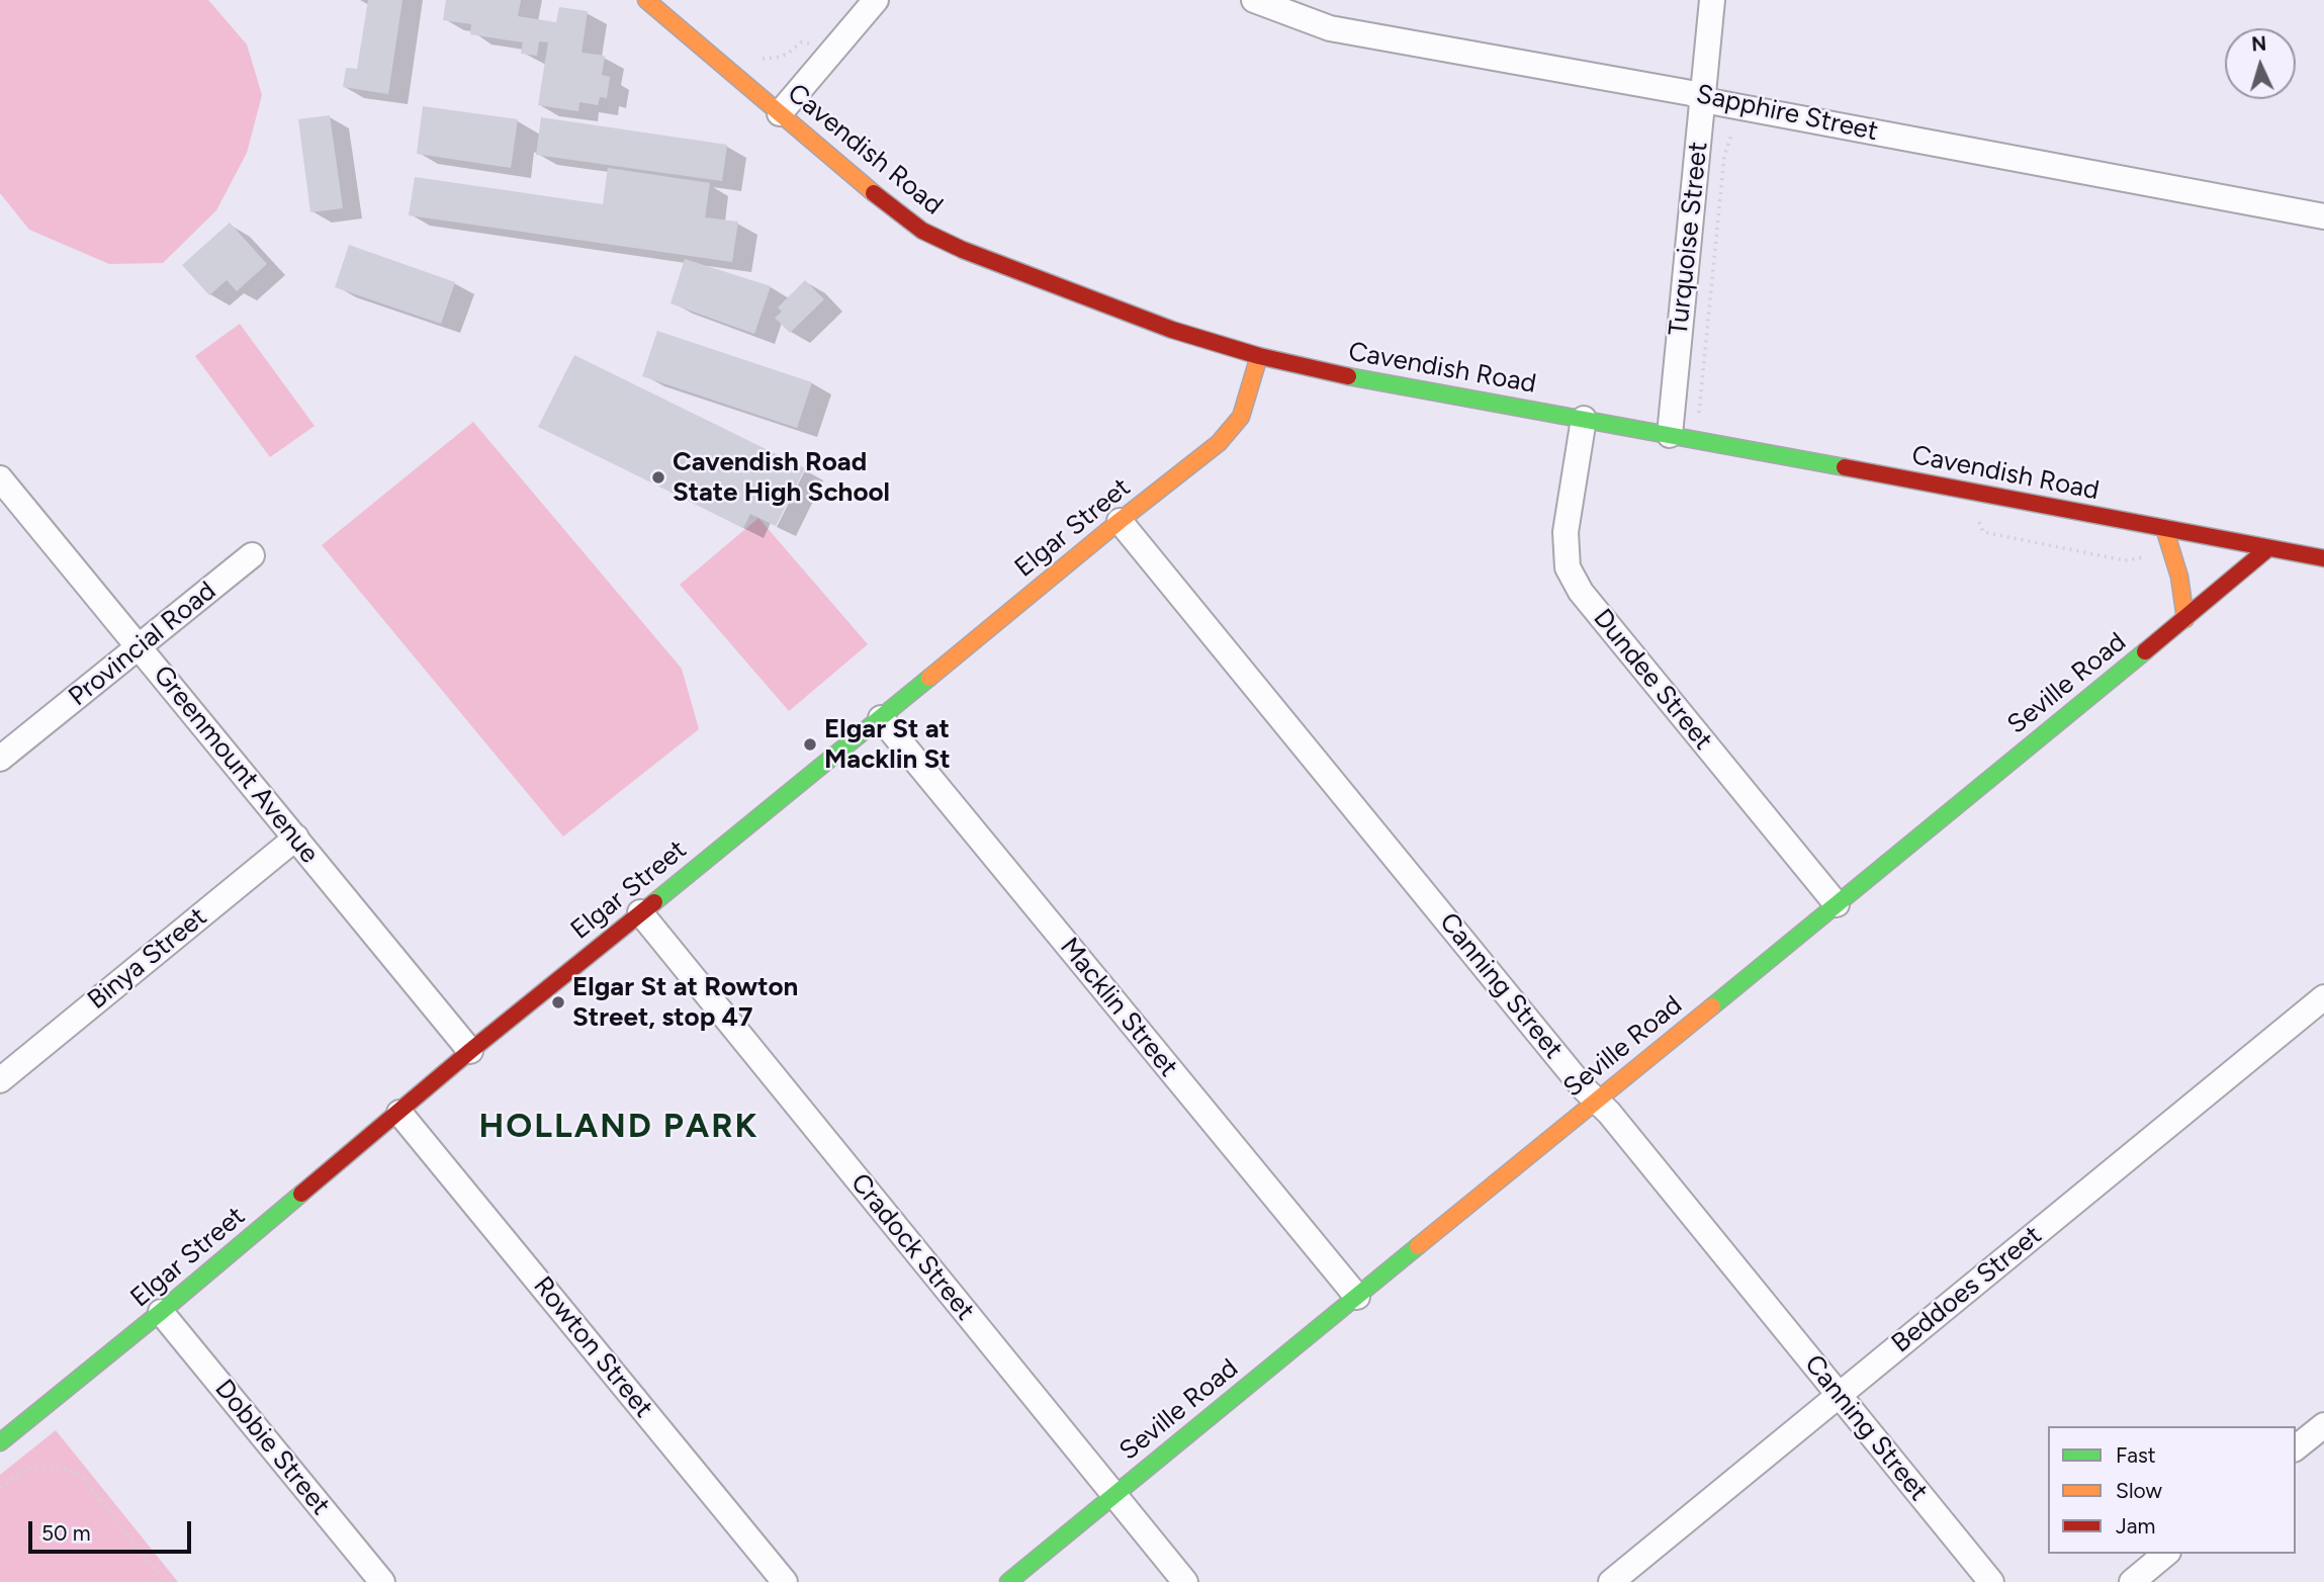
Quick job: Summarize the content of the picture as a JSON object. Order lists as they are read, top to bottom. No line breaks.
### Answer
{"streets":{"street":["Sapphire Street","Cavendish Road","Turquoise Street","Elgar Street","Provincial Road","Dundee Street","Seville Road","Greenmount Avenue","Binya Street","Canning Street","Macklin Street","Cradock Street","Beddoes Street","Rowton Street","Dobbie Street"]},"crossings":[["Sapphire Street","Turquoise Street"],["Cavendish Road","Turquoise Street"],["Cavendish Road","Elgar Street"],["Cavendish Road","Dundee Street"],["Cavendish Road","Seville Road"],["Elgar Street","Greenmount Avenue"],["Elgar Street","Canning Street"],["Elgar Street","Macklin Street"],["Elgar Street","Cradock Street"],["Elgar Street","Rowton Street"],["Elgar Street","Dobbie Street"],["Provincial Road","Greenmount Avenue"],["Dundee Street","Seville Road"],["Seville Road","Canning Street"],["Seville Road","Macklin Street"],["Seville Road","Cradock Street"],["Greenmount Avenue","Binya Street"],["Canning Street","Beddoes Street"]],"districts":["HOLLAND PARK"],"places":["Cavendish Road State High School","Elgar St at Macklin St","Elgar St at Rowton Street, stop 47"],"legend":["Fast","Slow","Jam"],"scale_bar":"50 m","north":"top"}
